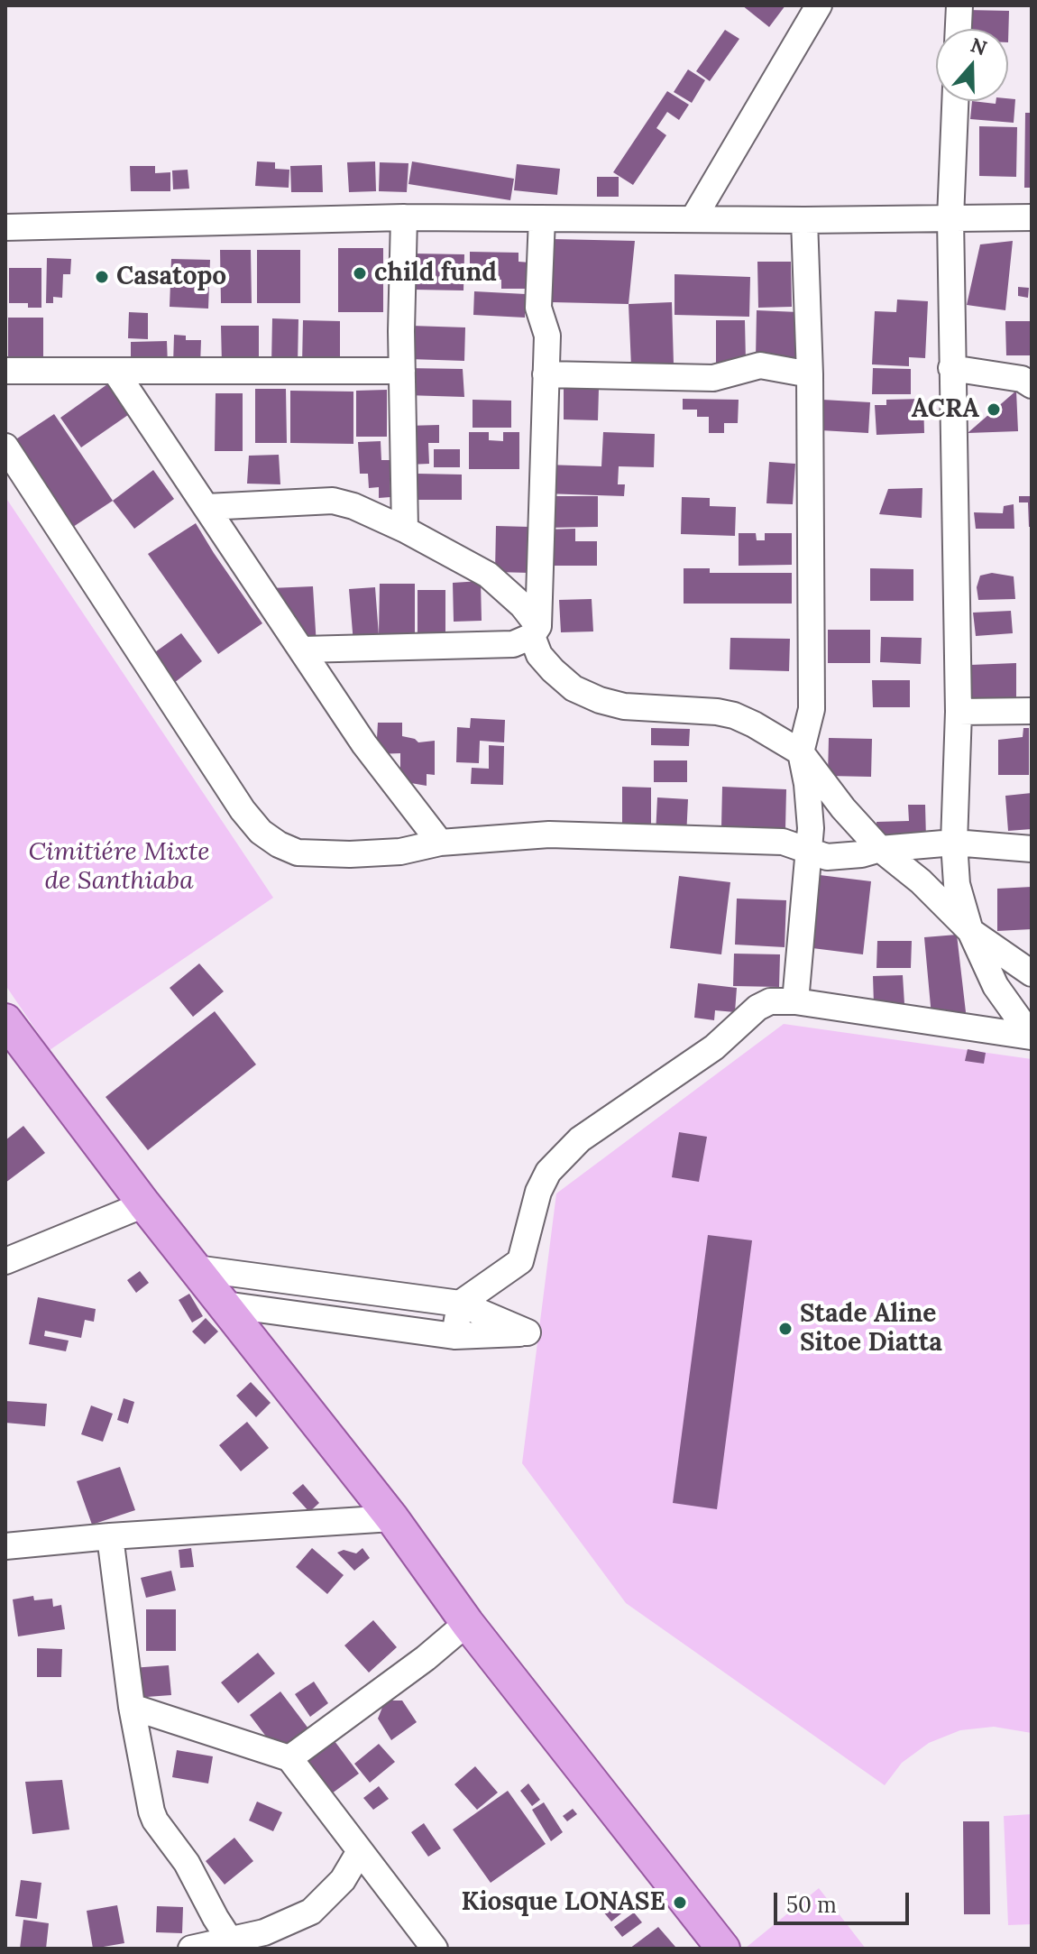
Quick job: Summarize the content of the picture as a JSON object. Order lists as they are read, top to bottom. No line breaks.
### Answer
{"parks":["Cimitiére Mixte de Santhiaba"],"places":["child fund","Casatopo","ACRA","Stade Aline Sitoe Diatta","Kiosque LONASE"],"scale_bar":"50 m","north":"top"}
